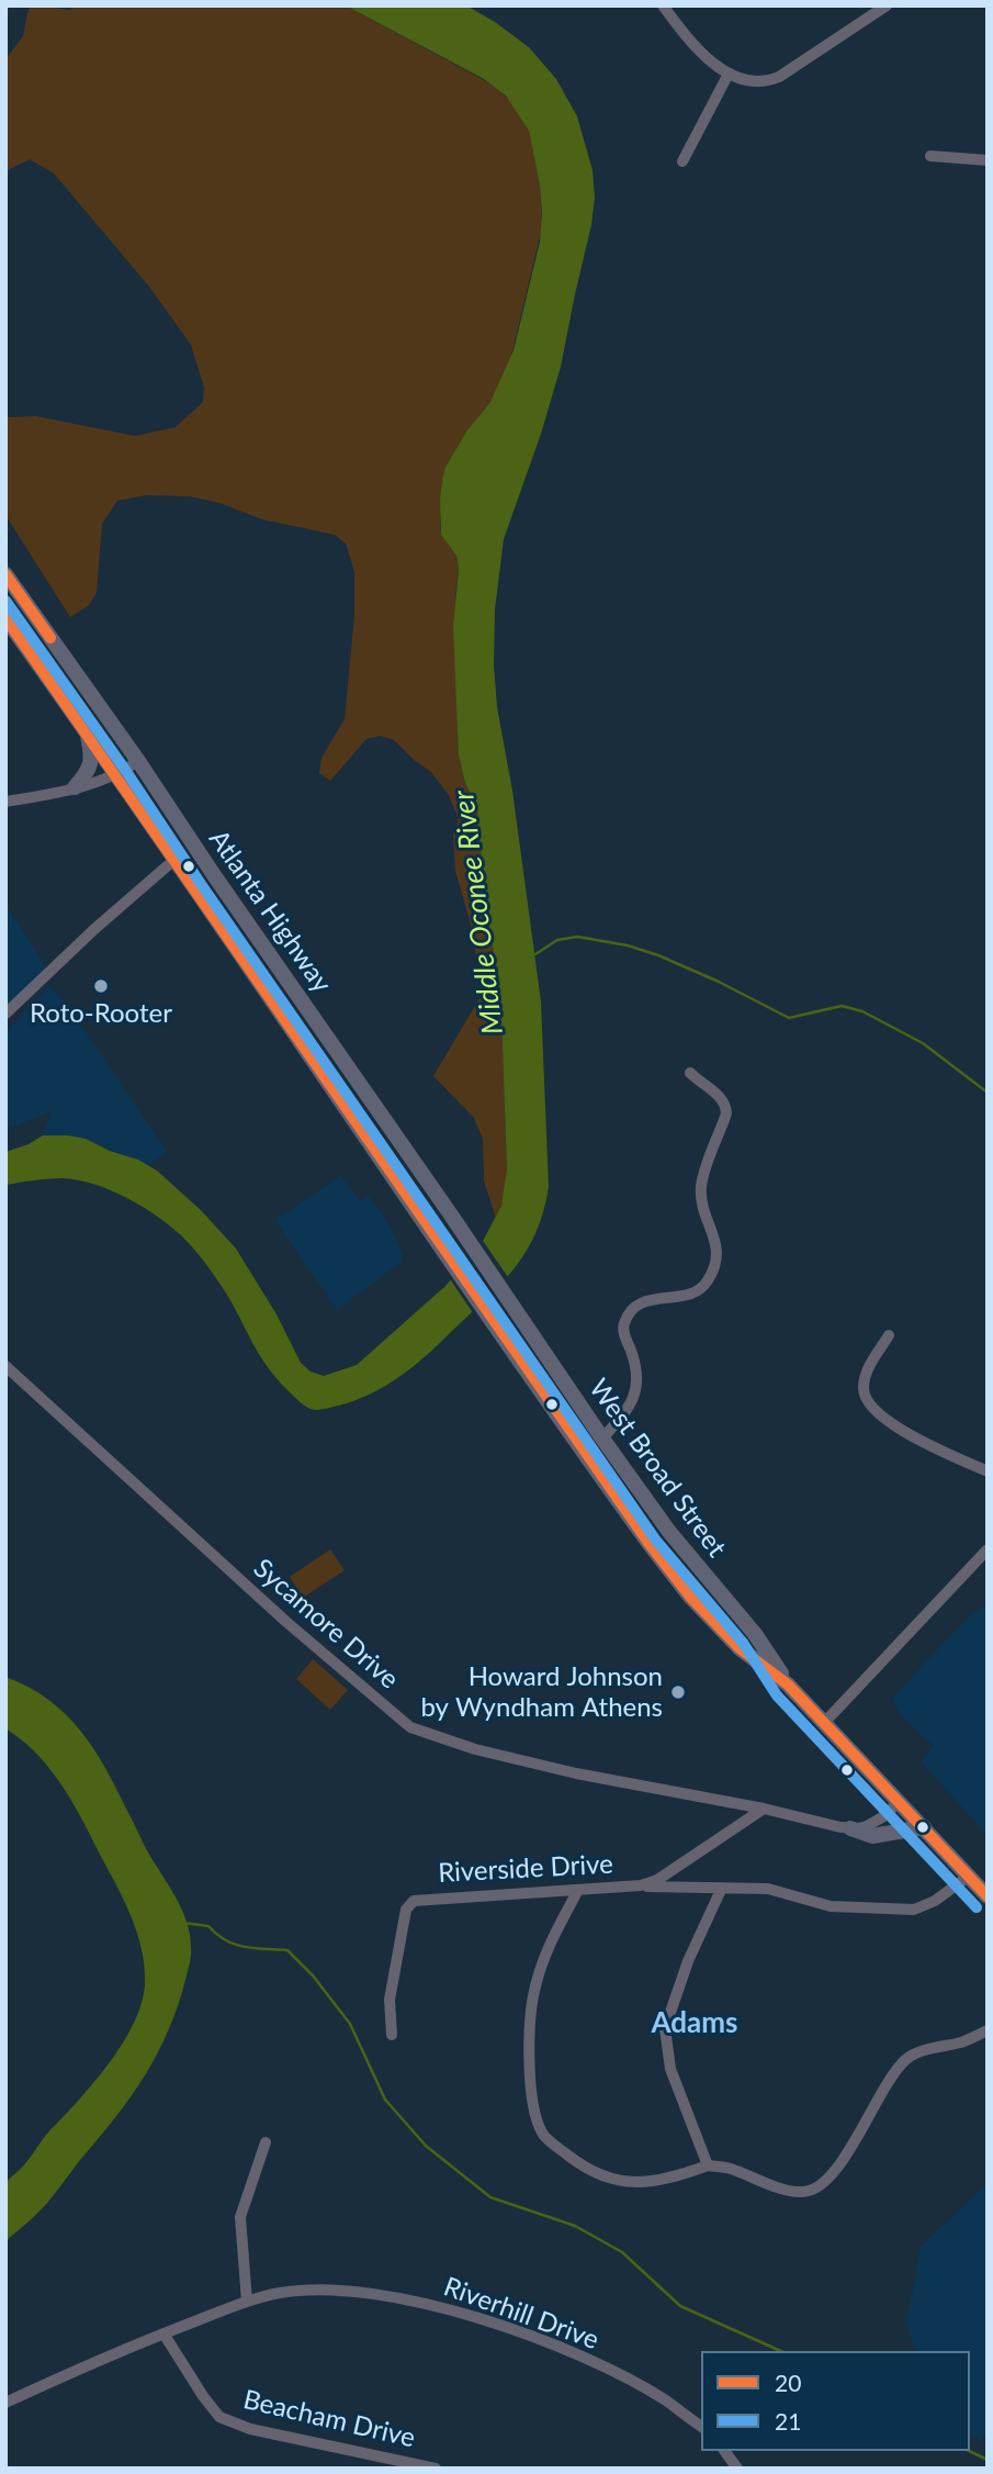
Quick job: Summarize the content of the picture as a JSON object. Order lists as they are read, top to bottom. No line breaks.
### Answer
{"streets":{"main road":["Atlanta Highway","West Broad Street"],"street":["Sycamore Drive","Riverside Drive","Riverhill Drive","Beacham Drive"]},"crossings":[["Atlanta Highway","West Broad Street"],["West Broad Street","Riverside Drive"],["Sycamore Drive","Riverside Drive"],["Riverhill Drive","Beacham Drive"]],"districts":["Adams"],"water":["Middle Oconee River"],"places":["Roto-Rooter","Howard Johnson by Wyndham Athens"],"lines":["transit line 20","transit line 21"],"legend":["20","21"]}
